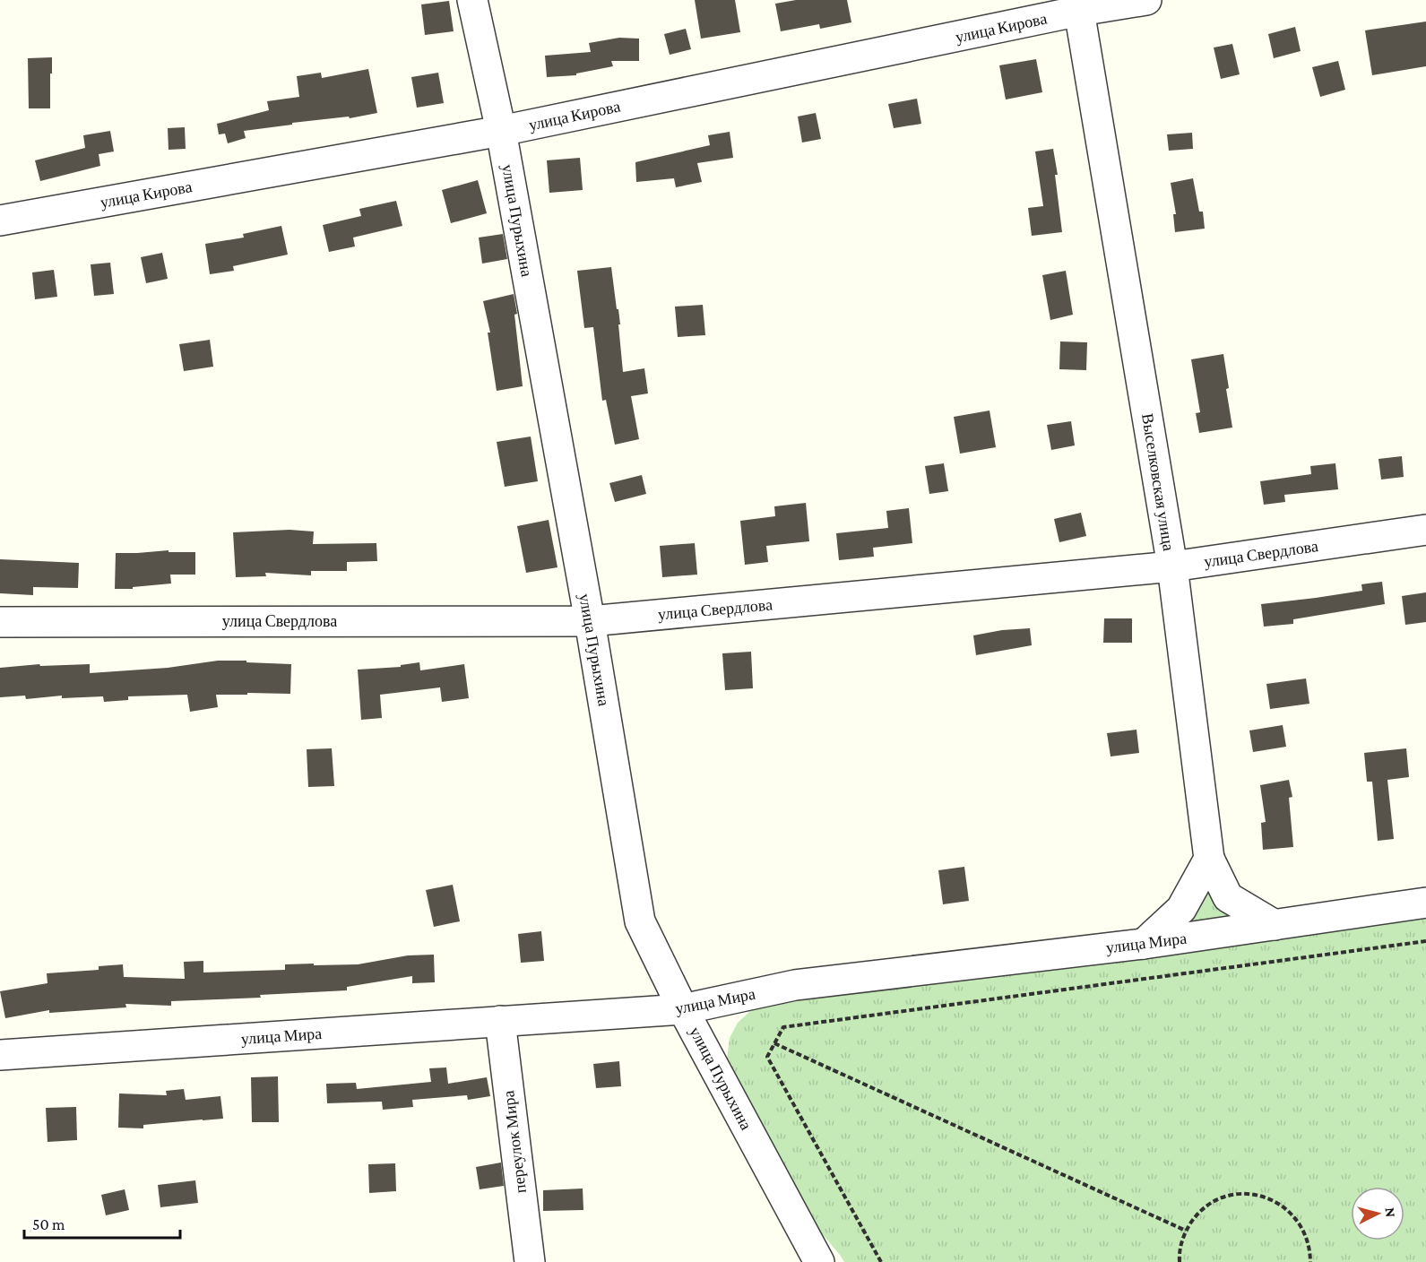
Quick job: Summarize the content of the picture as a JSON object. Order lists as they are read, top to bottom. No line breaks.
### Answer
{"streets":{"street":["улица Кирова","улица Пурыхина","Выселковская улица","улица Свердлова","улица Мира","переулок Мира"]},"crossings":[["улица Кирова","улица Пурыхина"],["улица Кирова","Выселковская улица"],["улица Пурыхина","улица Свердлова"],["улица Пурыхина","улица Мира"],["Выселковская улица","улица Свердлова"],["Выселковская улица","улица Мира"],["улица Мира","переулок Мира"]],"scale_bar":"50 m","north":"right"}
